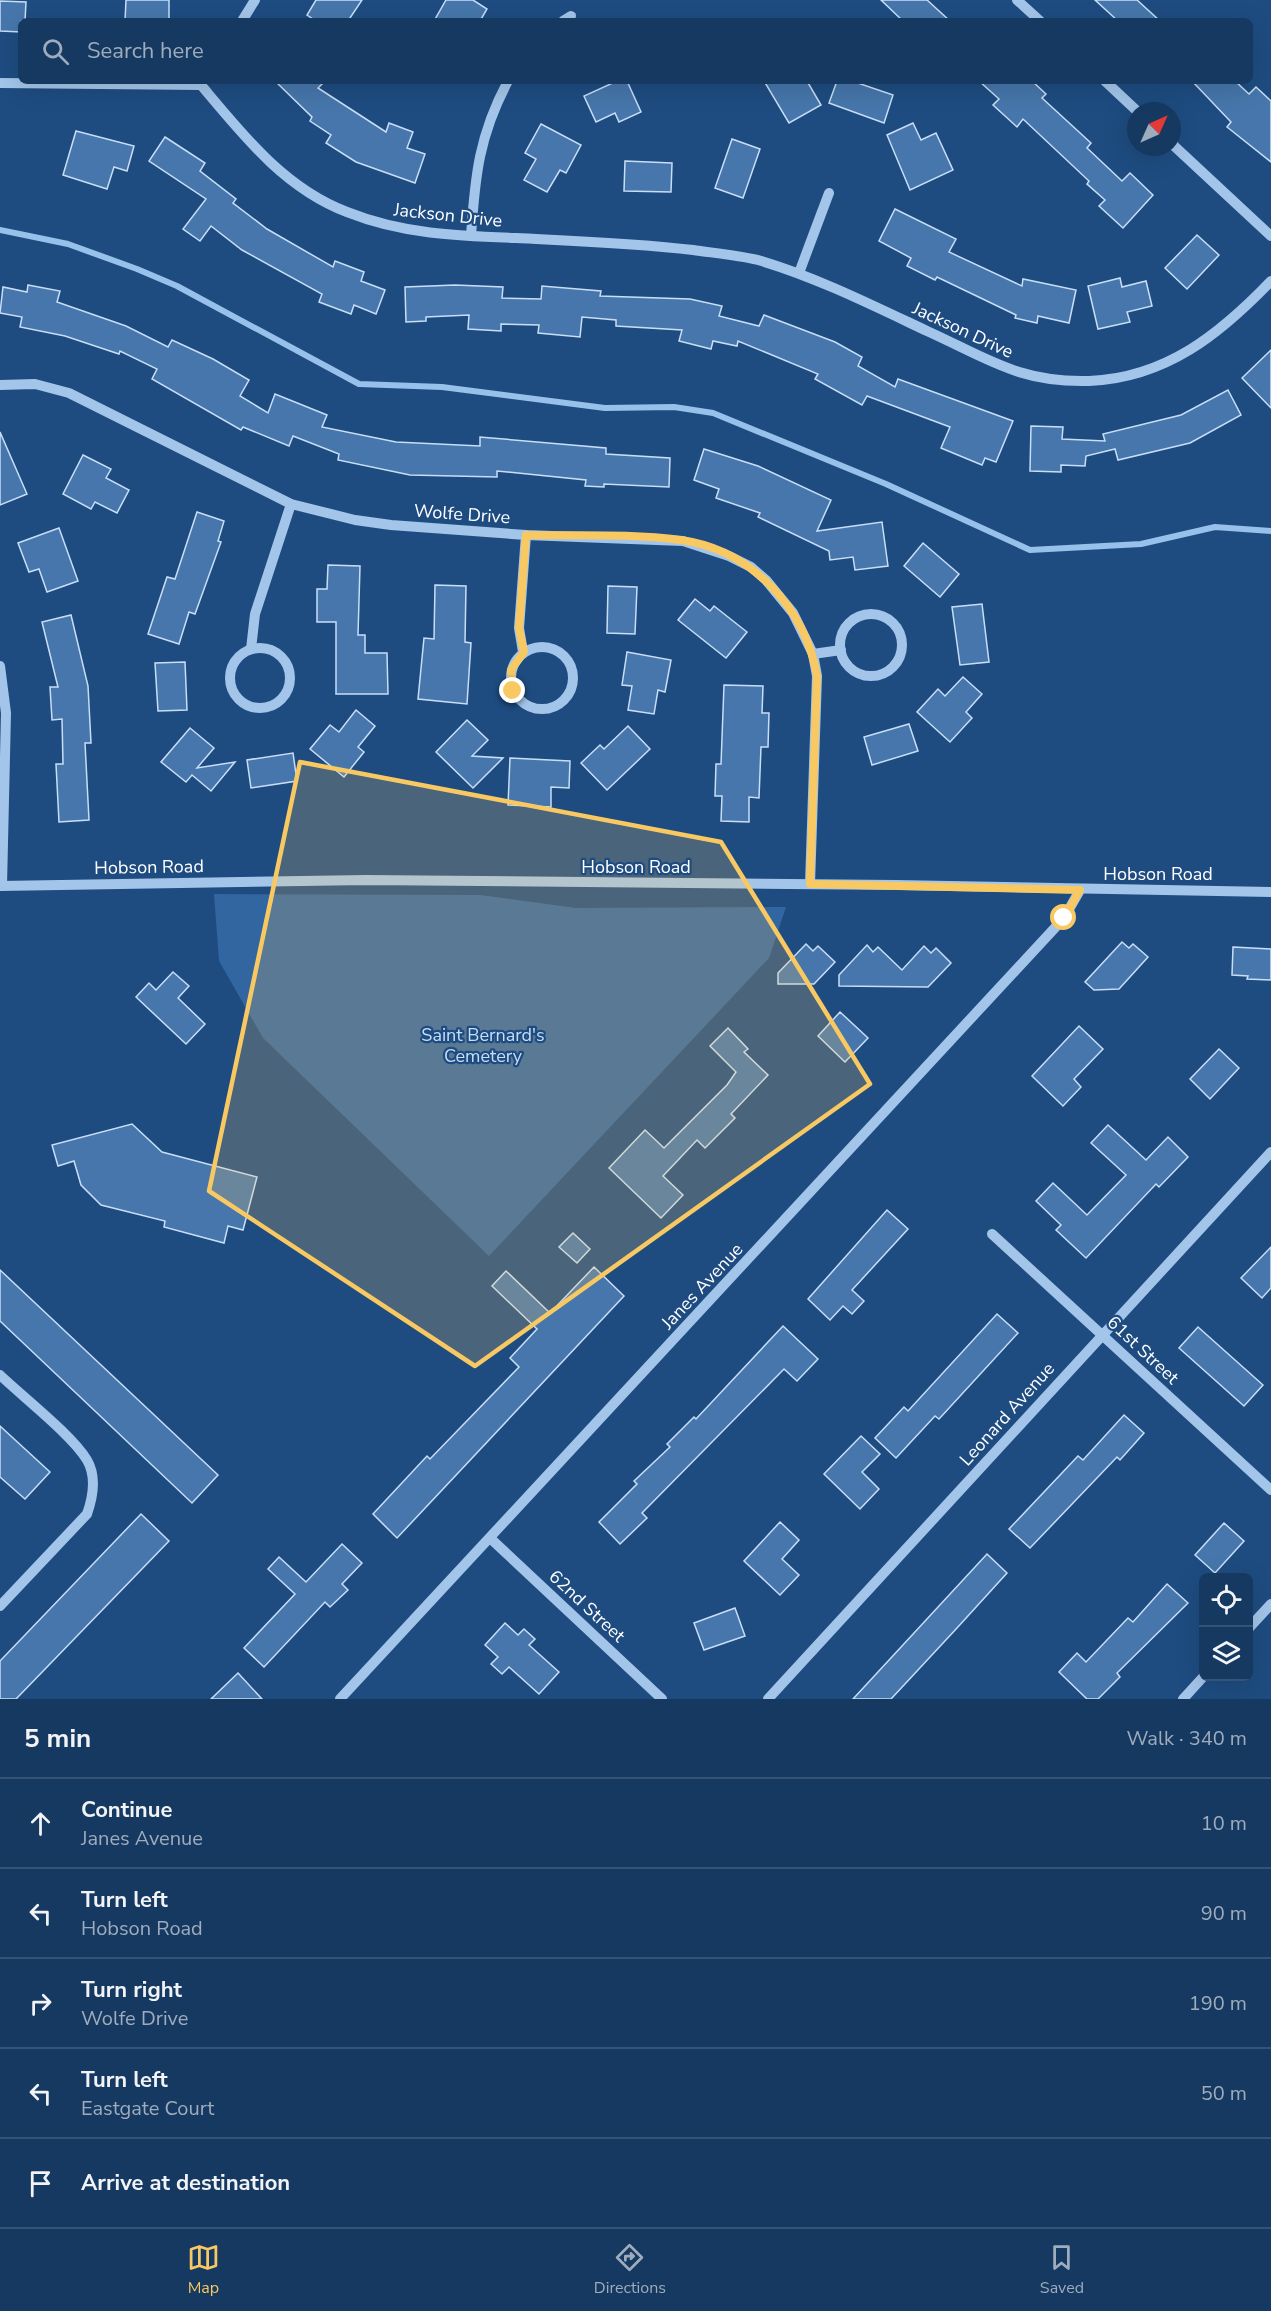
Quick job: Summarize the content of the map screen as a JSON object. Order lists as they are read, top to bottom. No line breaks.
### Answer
{"streets":{"street":["Jackson Drive","Wolfe Drive","Hobson Road","Janes Avenue","61st Street","Leonard Avenue","62nd Street"]},"crossings":[["Wolfe Drive","Hobson Road"],["Hobson Road","Janes Avenue"],["Janes Avenue","62nd Street"],["61st Street","Leonard Avenue"]],"parks":["Saint Bernard's Cemetery"],"north":"top right","page":{"search":"Search here","heading":["5 min","Walk · 340 m"],"list":[["Continue","Janes Avenue","10 m"],["Turn left","Hobson Road","90 m"],["Turn right","Wolfe Drive","190 m"],["Turn left","Eastgate Court","50 m"],"Arrive at destination"],"nav":["Map","Directions","Saved"]}}
